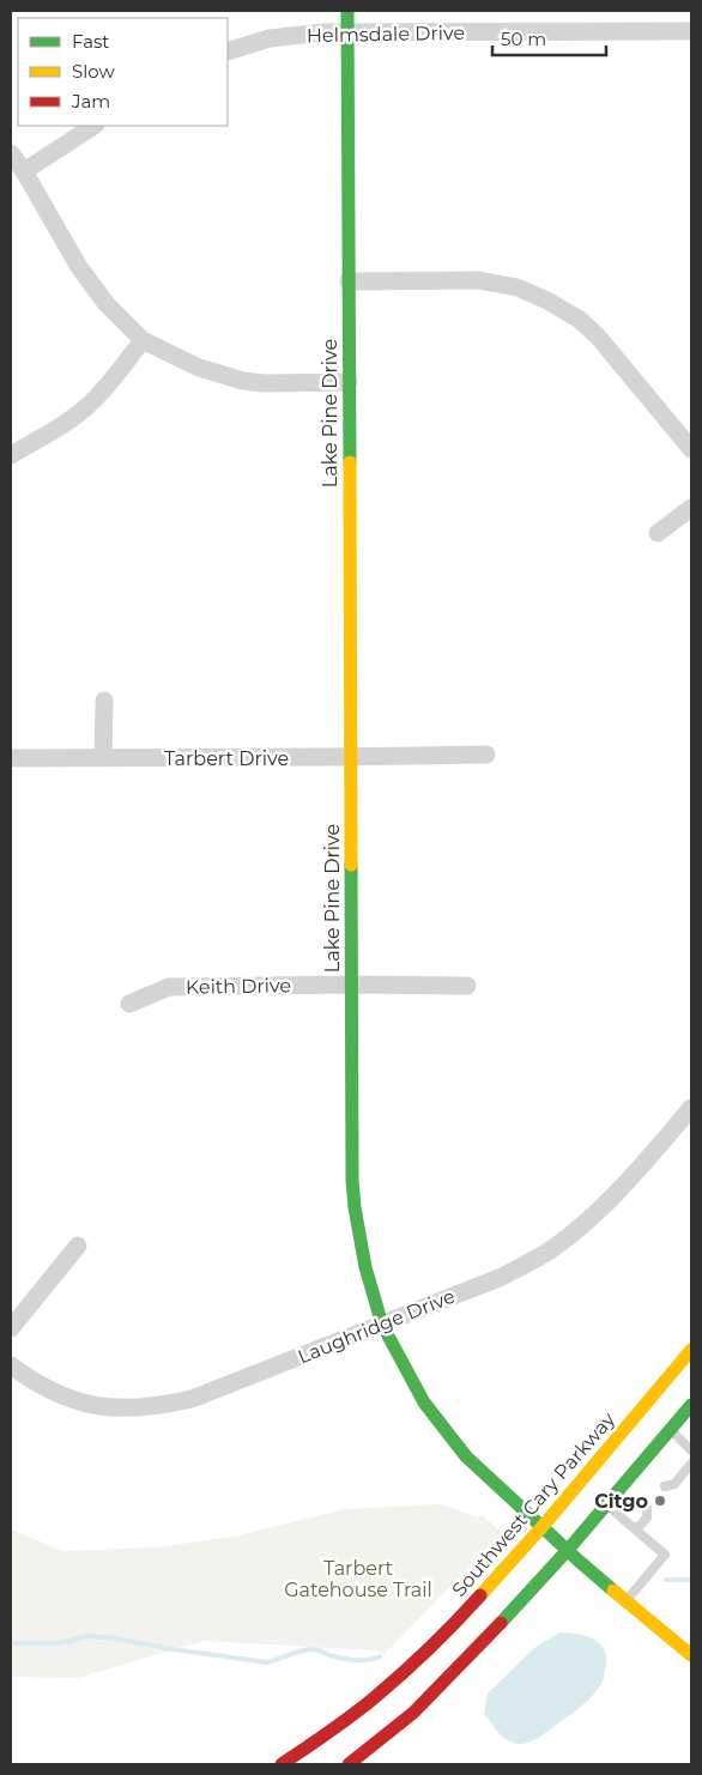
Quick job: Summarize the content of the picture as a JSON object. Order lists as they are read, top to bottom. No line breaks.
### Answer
{"streets":{"street":["Helmsdale Drive","Lake Pine Drive","Tarbert Drive","Keith Drive","Laughridge Drive","Southwest Cary Parkway"]},"crossings":[["Helmsdale Drive","Lake Pine Drive"],["Lake Pine Drive","Tarbert Drive"],["Lake Pine Drive","Keith Drive"],["Lake Pine Drive","Laughridge Drive"],["Lake Pine Drive","Southwest Cary Parkway"]],"parks":["Tarbert Gatehouse Trail"],"places":["Citgo"],"legend":["Fast","Slow","Jam"],"scale_bar":"50 m"}
